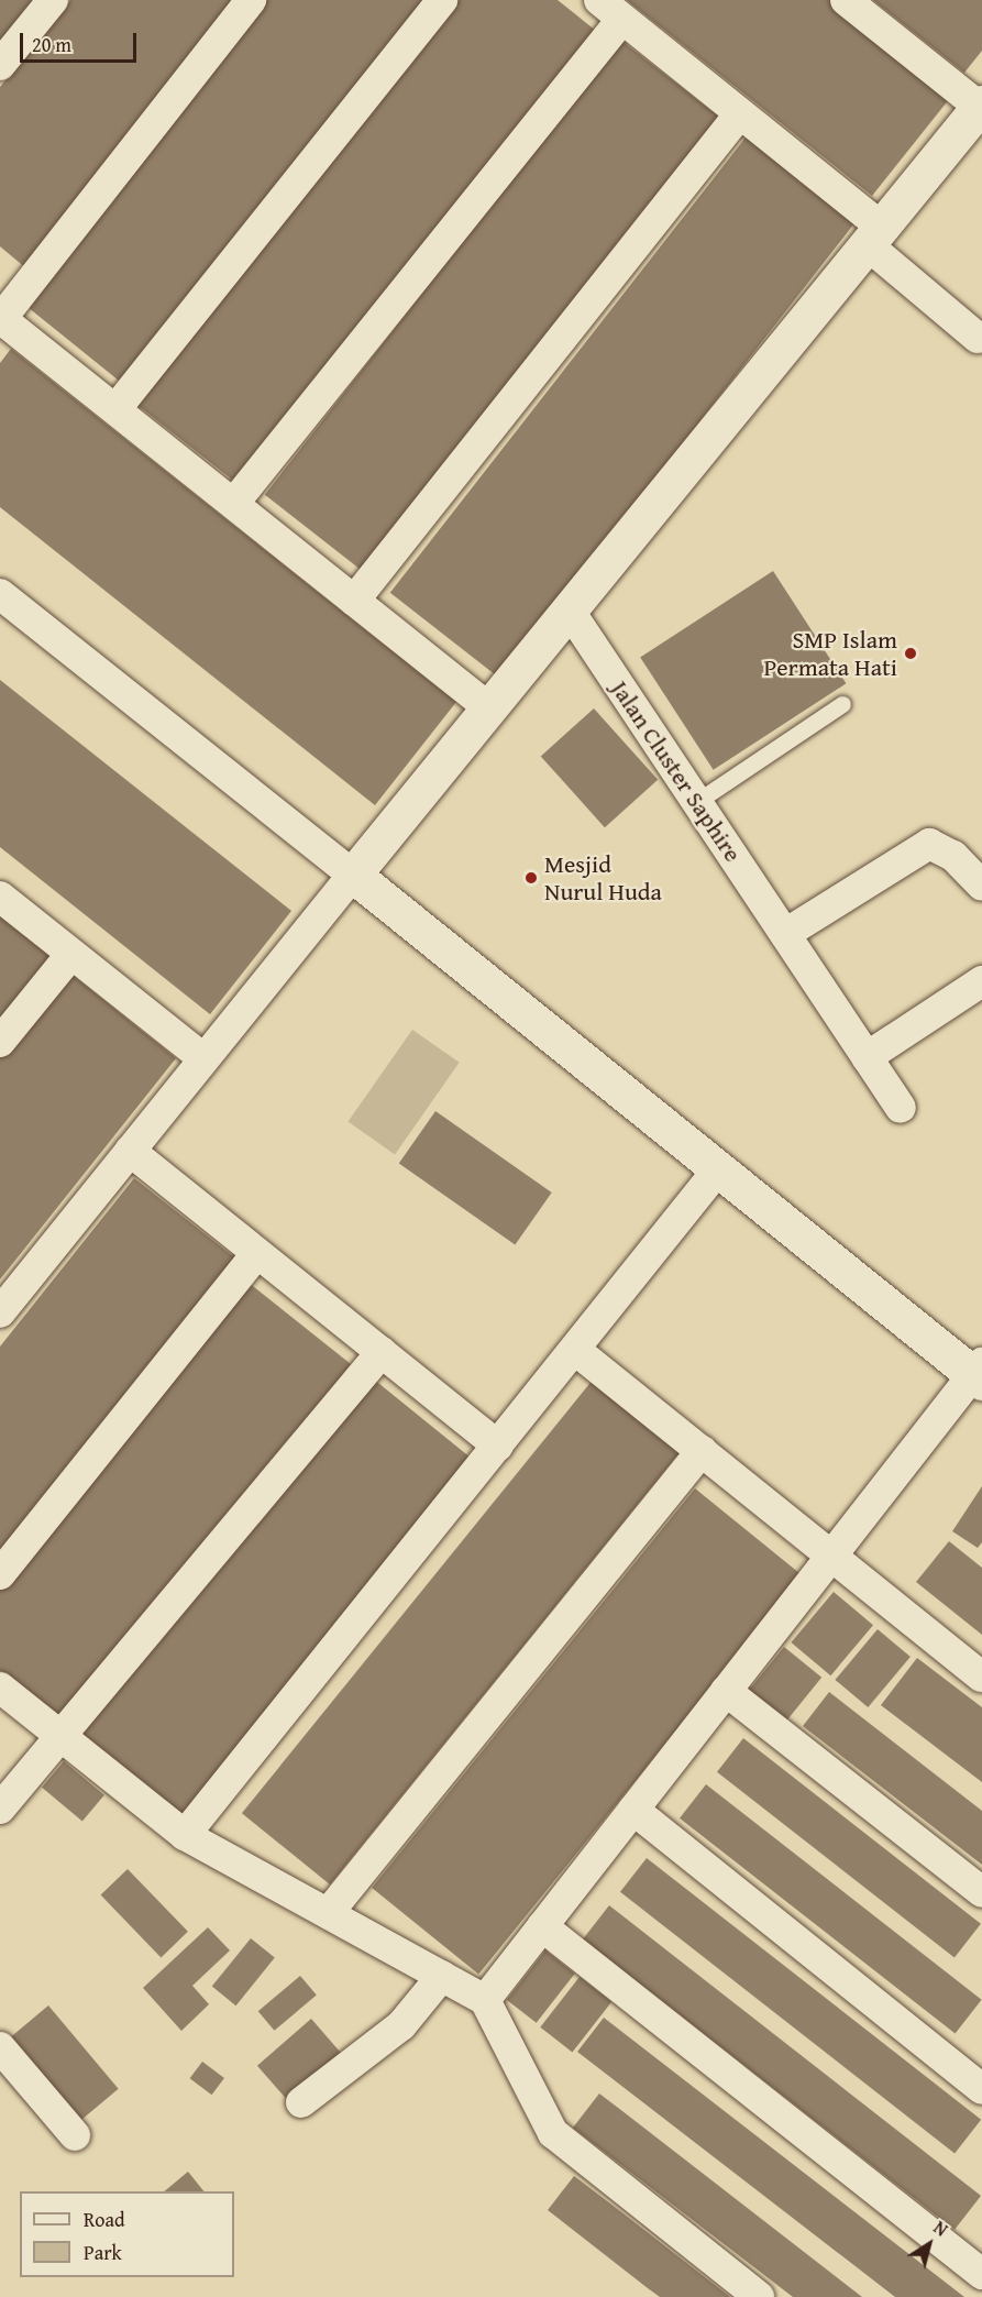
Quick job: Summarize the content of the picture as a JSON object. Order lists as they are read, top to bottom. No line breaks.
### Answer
{"streets":{"street":["Jalan Cluster Saphire"]},"places":["SMP Islam Permata Hati","Mesjid Nurul Huda"],"legend":["Road","Park"],"scale_bar":"20 m","north":"top right"}
